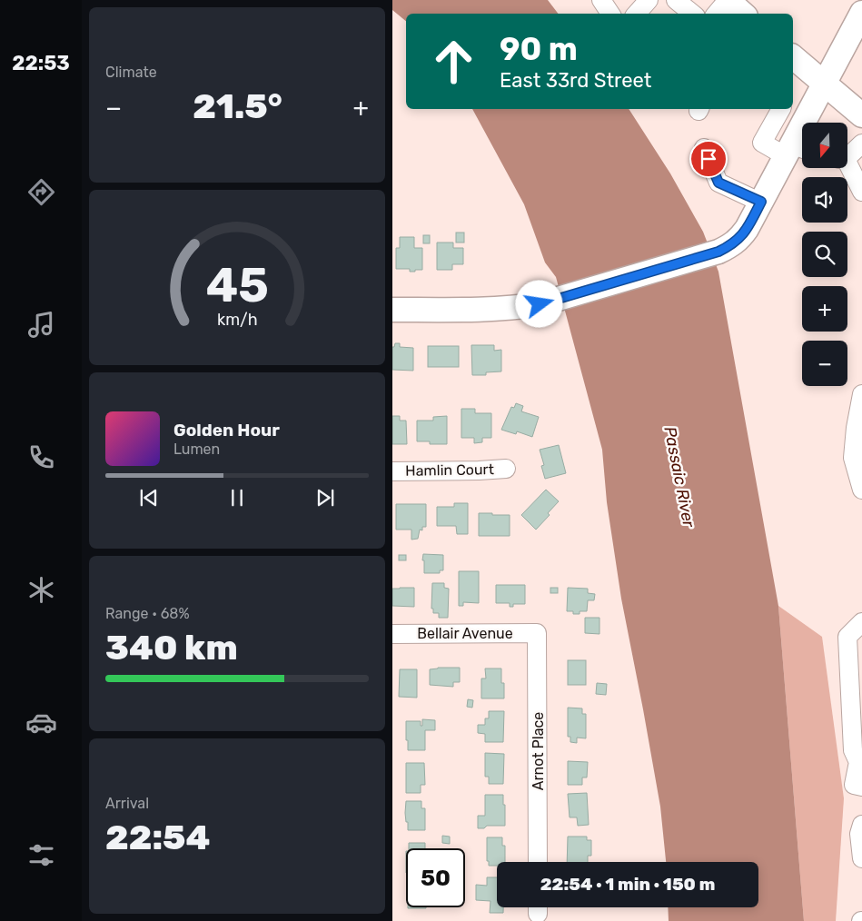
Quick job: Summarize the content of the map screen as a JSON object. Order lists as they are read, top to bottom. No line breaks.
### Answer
{"streets":{"street":["Hamlin Court","Bellair Avenue","Arnot Place"]},"crossings":[["Bellair Avenue","Arnot Place"]],"water":["Passaic River"],"north":"bottom","page":{"tabs":"22:53","tile":["Climate",["Range · 68%","340 km"],["Arrival","22:54"]],"turn":["90 m","East 33rd Street"],"heat":["−","21.5°","+"],"map_buttons":["+","−"],"song":["Golden Hour","Lumen"],"limit":"50","trip":"22:54 · 1 min · 150 m","gauge":["45","km/h"]}}
